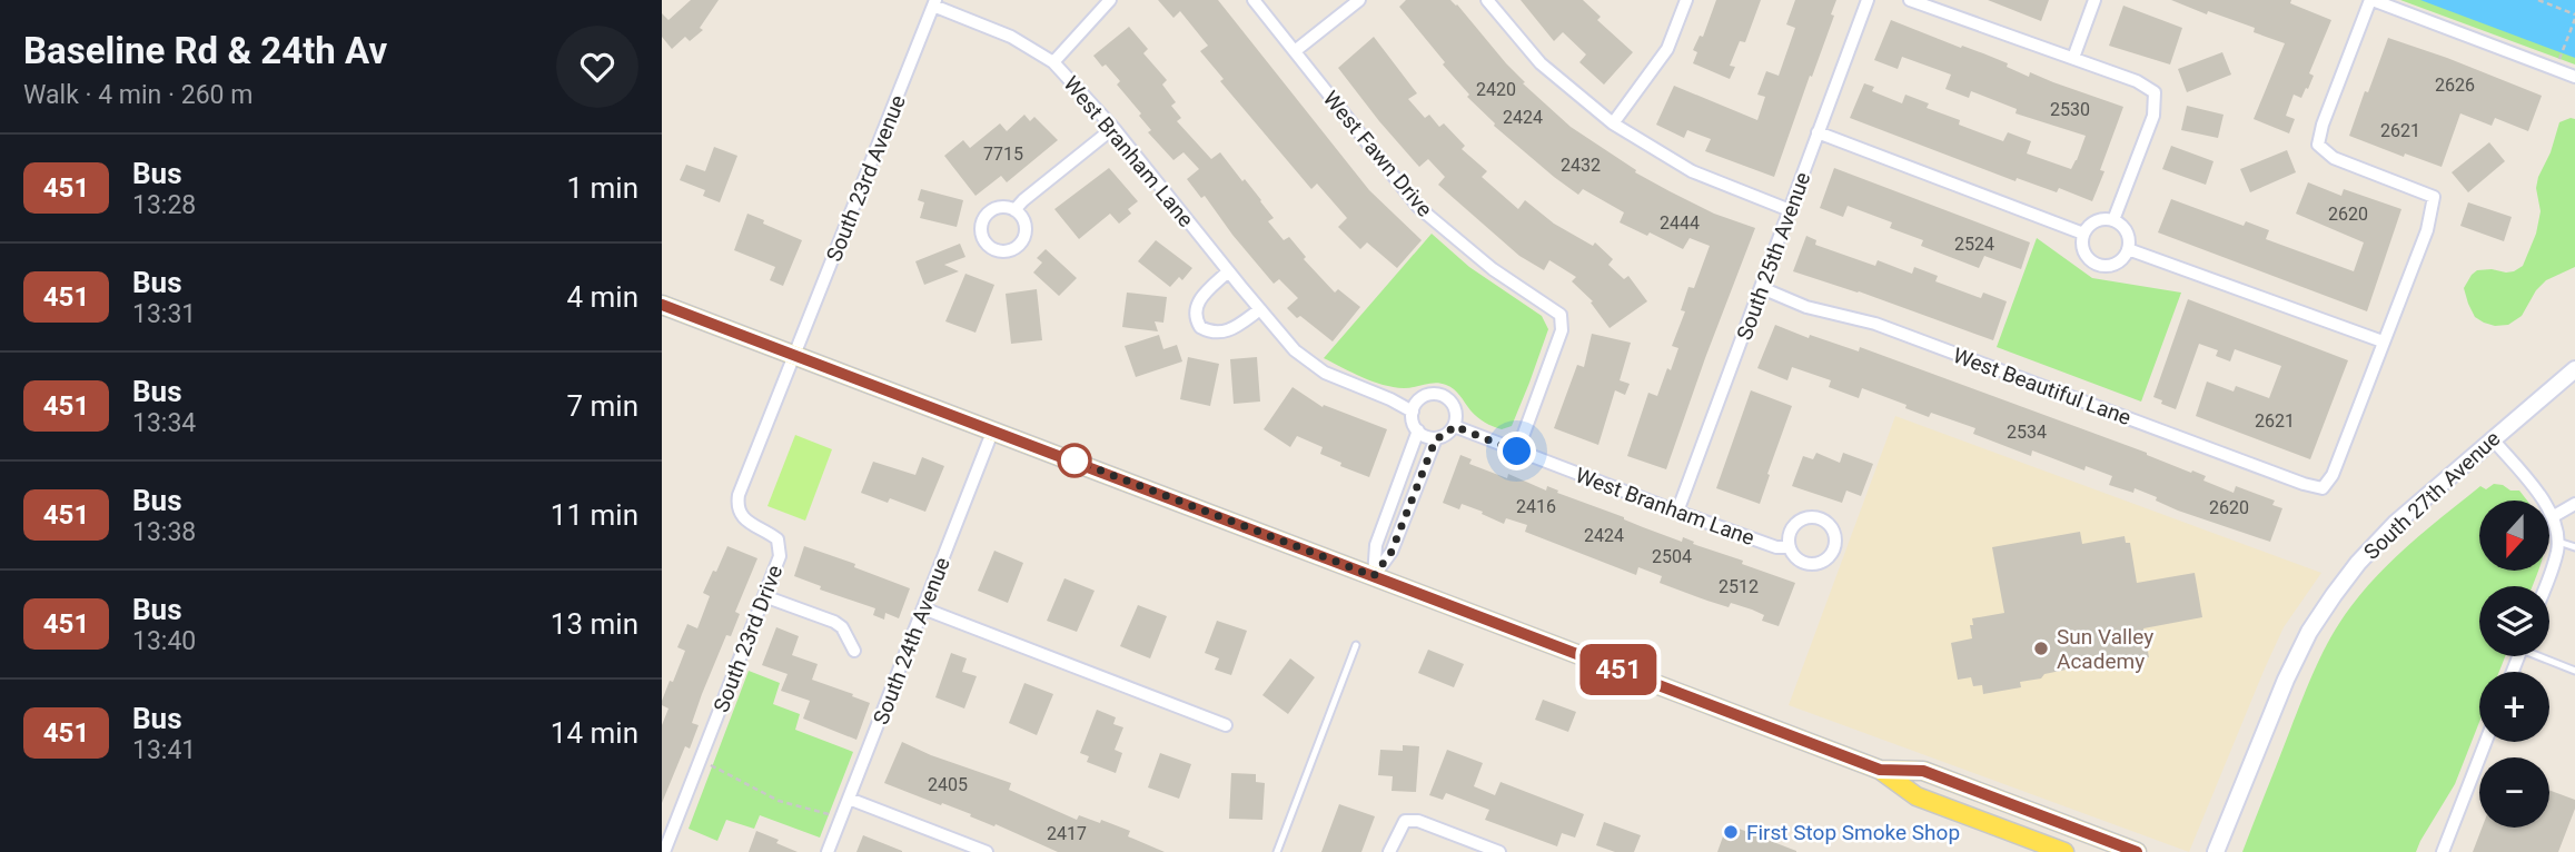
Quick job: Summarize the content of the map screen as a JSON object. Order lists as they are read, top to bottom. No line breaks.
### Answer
{"streets":{"street":["West Branham Lane","West Fawn Drive","South 23rd Avenue","South 25th Avenue","West Beautiful Lane","South 27th Avenue","South 23rd Drive","South 24th Avenue"]},"crossings":[["West Branham Lane","West Fawn Drive"],["West Branham Lane","South 23rd Avenue"],["West Branham Lane","South 25th Avenue"],["South 23rd Avenue","South 23rd Drive"],["South 25th Avenue","West Beautiful Lane"]],"places":["Sun Valley Academy","First Stop Smoke Shop"],"lines":["bus line 451"],"house_numbers":["2626","2420","2530","2424","2621","7715","2432","2620","2444","2524","2621","2534","2416","2620","2424","2504","2512","2405","2417"],"north":"bottom","page":{"heading":["Baseline Rd & 24th Av","Walk · 4 min · 260 m"],"on_map":"451","list":[{"mark":"451","name":"Bus","note":"13:28","value":"1 min"},{"mark":"451","name":"Bus","note":"13:31","value":"4 min"},{"mark":"451","name":"Bus","note":"13:34","value":"7 min"},{"mark":"451","name":"Bus","note":"13:38","value":"11 min"},{"mark":"451","name":"Bus","note":"13:40","value":"13 min"},{"mark":"451","name":"Bus","note":"13:41","value":"14 min"}],"map_buttons":["+","−"]}}
